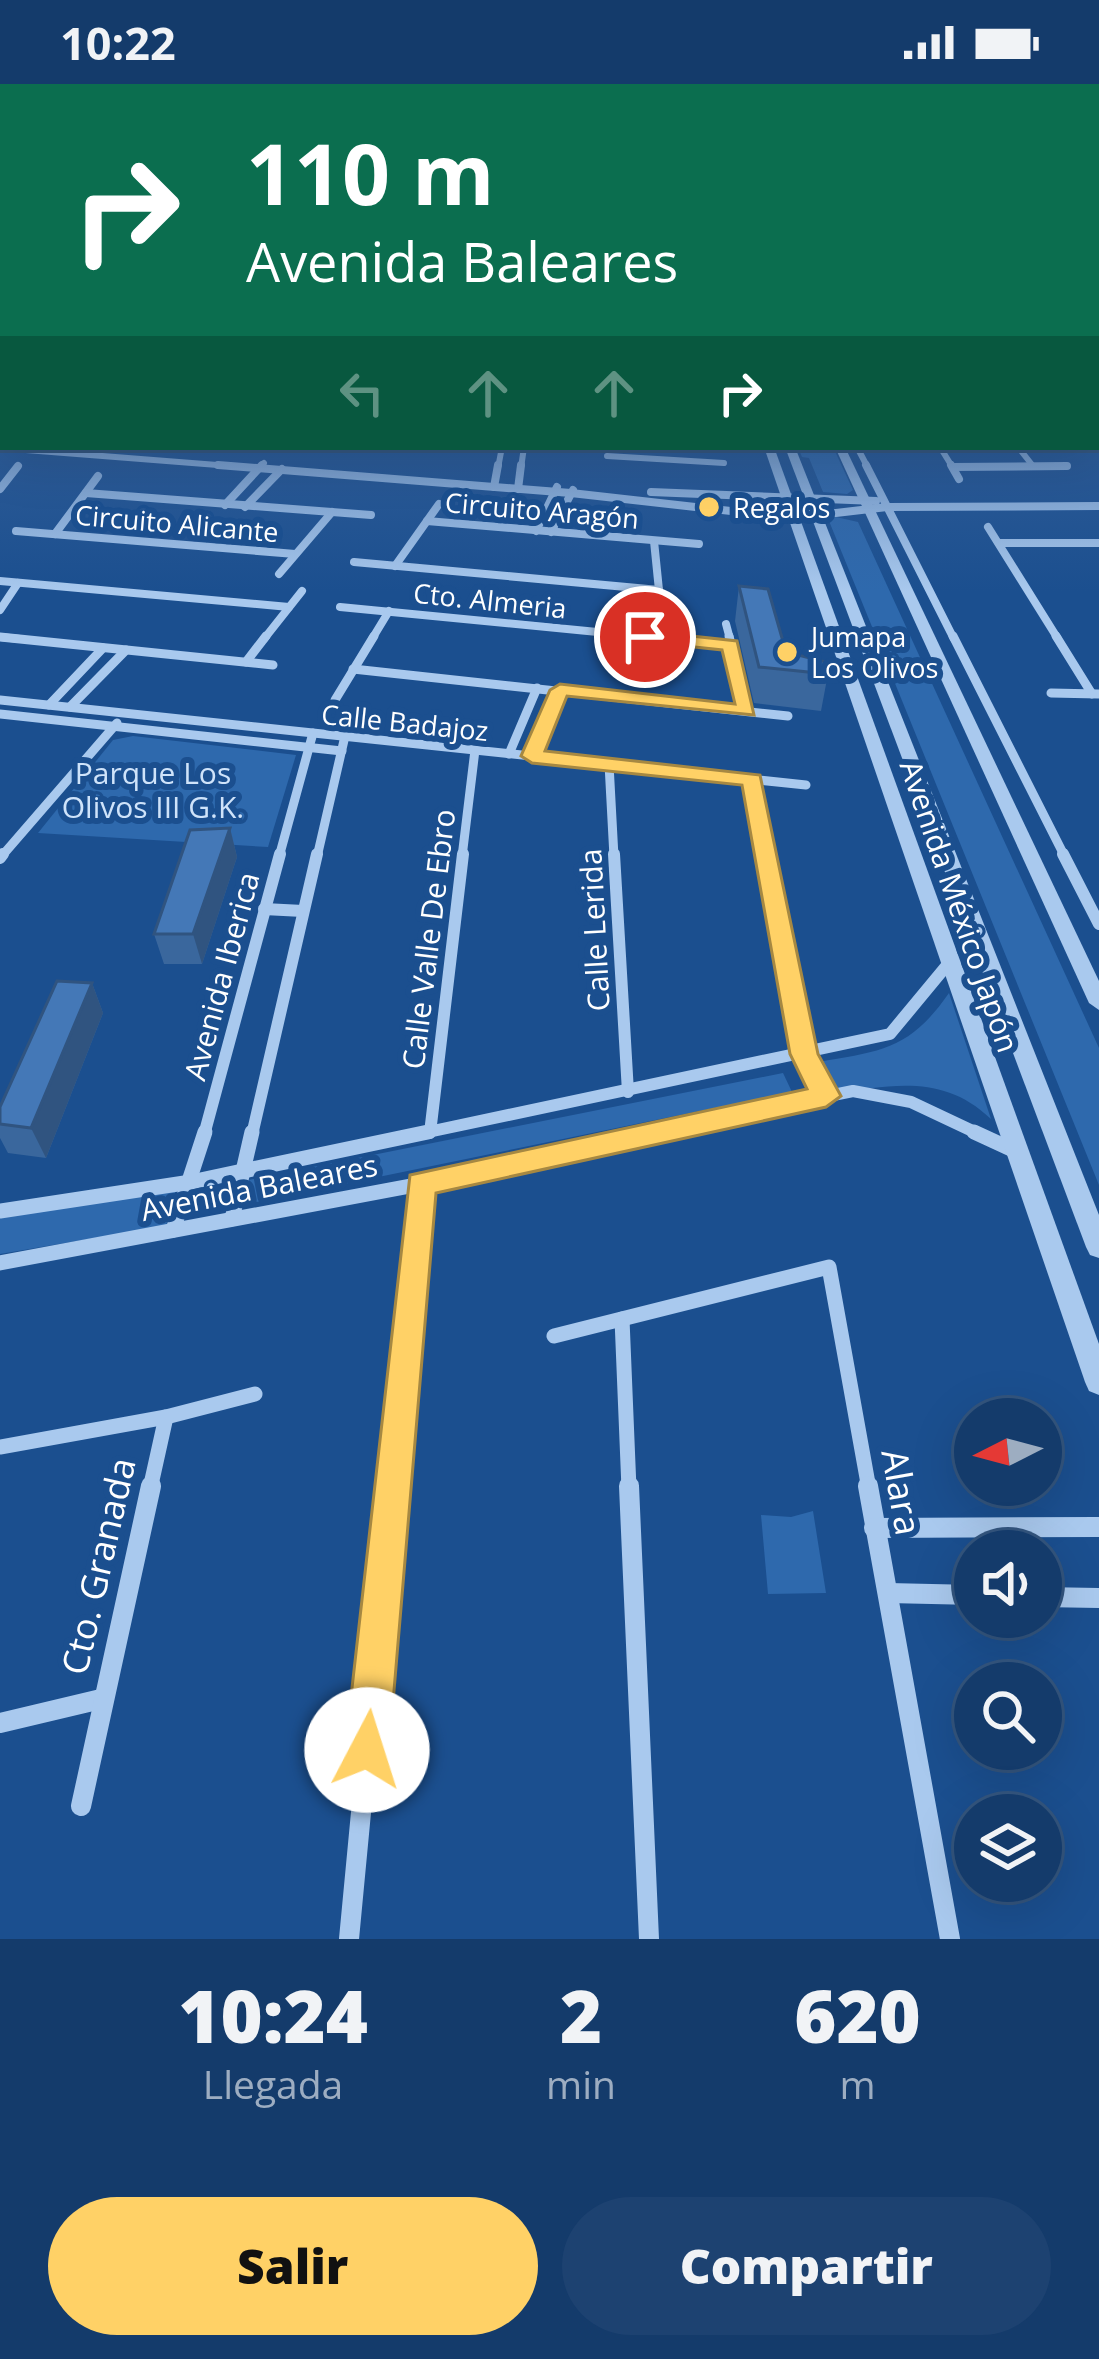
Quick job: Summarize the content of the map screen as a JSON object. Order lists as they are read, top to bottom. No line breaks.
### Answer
{"streets":{"street":["Circuito Aragón","Circuito Alicante","Cto. Almeria","Calle Badajoz","Avenida México Japón","Calle Lerida","Calle Valle De Ebro","Avenida Iberica","Avenida Baleares","Alara","Cto. Granada"]},"crossings":[["Calle Badajoz","Calle Lerida"],["Calle Badajoz","Calle Valle De Ebro"],["Calle Badajoz","Avenida Iberica"],["Avenida México Japón","Avenida Baleares"],["Calle Lerida","Avenida Baleares"],["Calle Valle De Ebro","Avenida Baleares"],["Avenida Iberica","Avenida Baleares"]],"parks":["Parque Los Olivos III G.K."],"places":["Regalos","Jumapa Los Olivos"],"north":"left","page":{"status":"10:22","turn":["110 m","Avenida Baleares"],"eta":["10:24","Llegada","2","min","620","m"],"buttons":["Salir","Compartir"]}}
